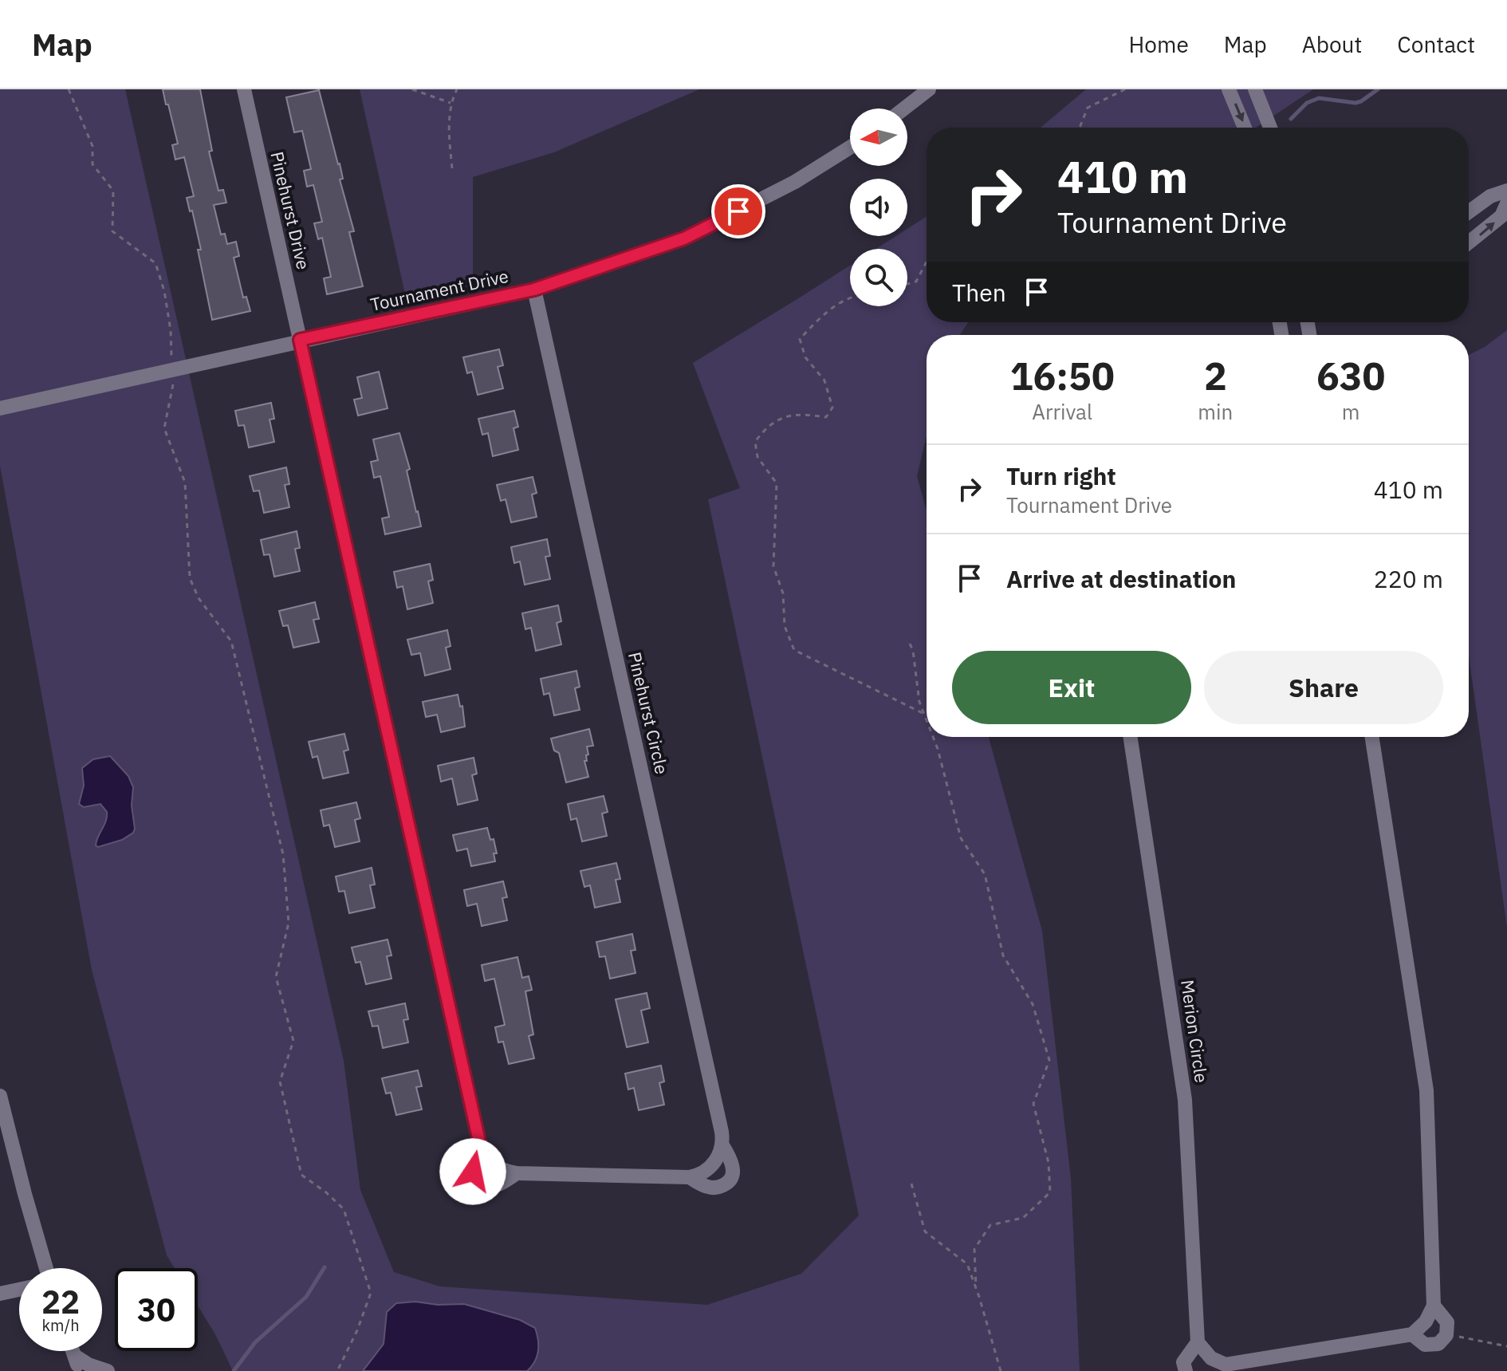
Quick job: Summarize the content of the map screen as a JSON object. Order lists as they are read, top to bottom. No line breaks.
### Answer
{"streets":{"street":["Pinehurst Drive","Tournament Drive","Pinehurst Circle","Merion Circle"]},"crossings":[["Pinehurst Drive","Tournament Drive"],["Pinehurst Drive","Pinehurst Circle"],["Tournament Drive","Pinehurst Circle"]],"north":"left","page":{"header":"Map","nav":["Home","Map","About","Contact"],"turn":["410 m","Tournament Drive"],"then":"Then","eta":["16:50","Arrival","2","min","630","m"],"list":[{"name":"Turn right","note":"Tournament Drive","value":"410 m"},{"name":"Arrive at destination","value":"220 m"}],"buttons":["Exit","Share"],"speed":"22 km/h","limit":"30"}}
